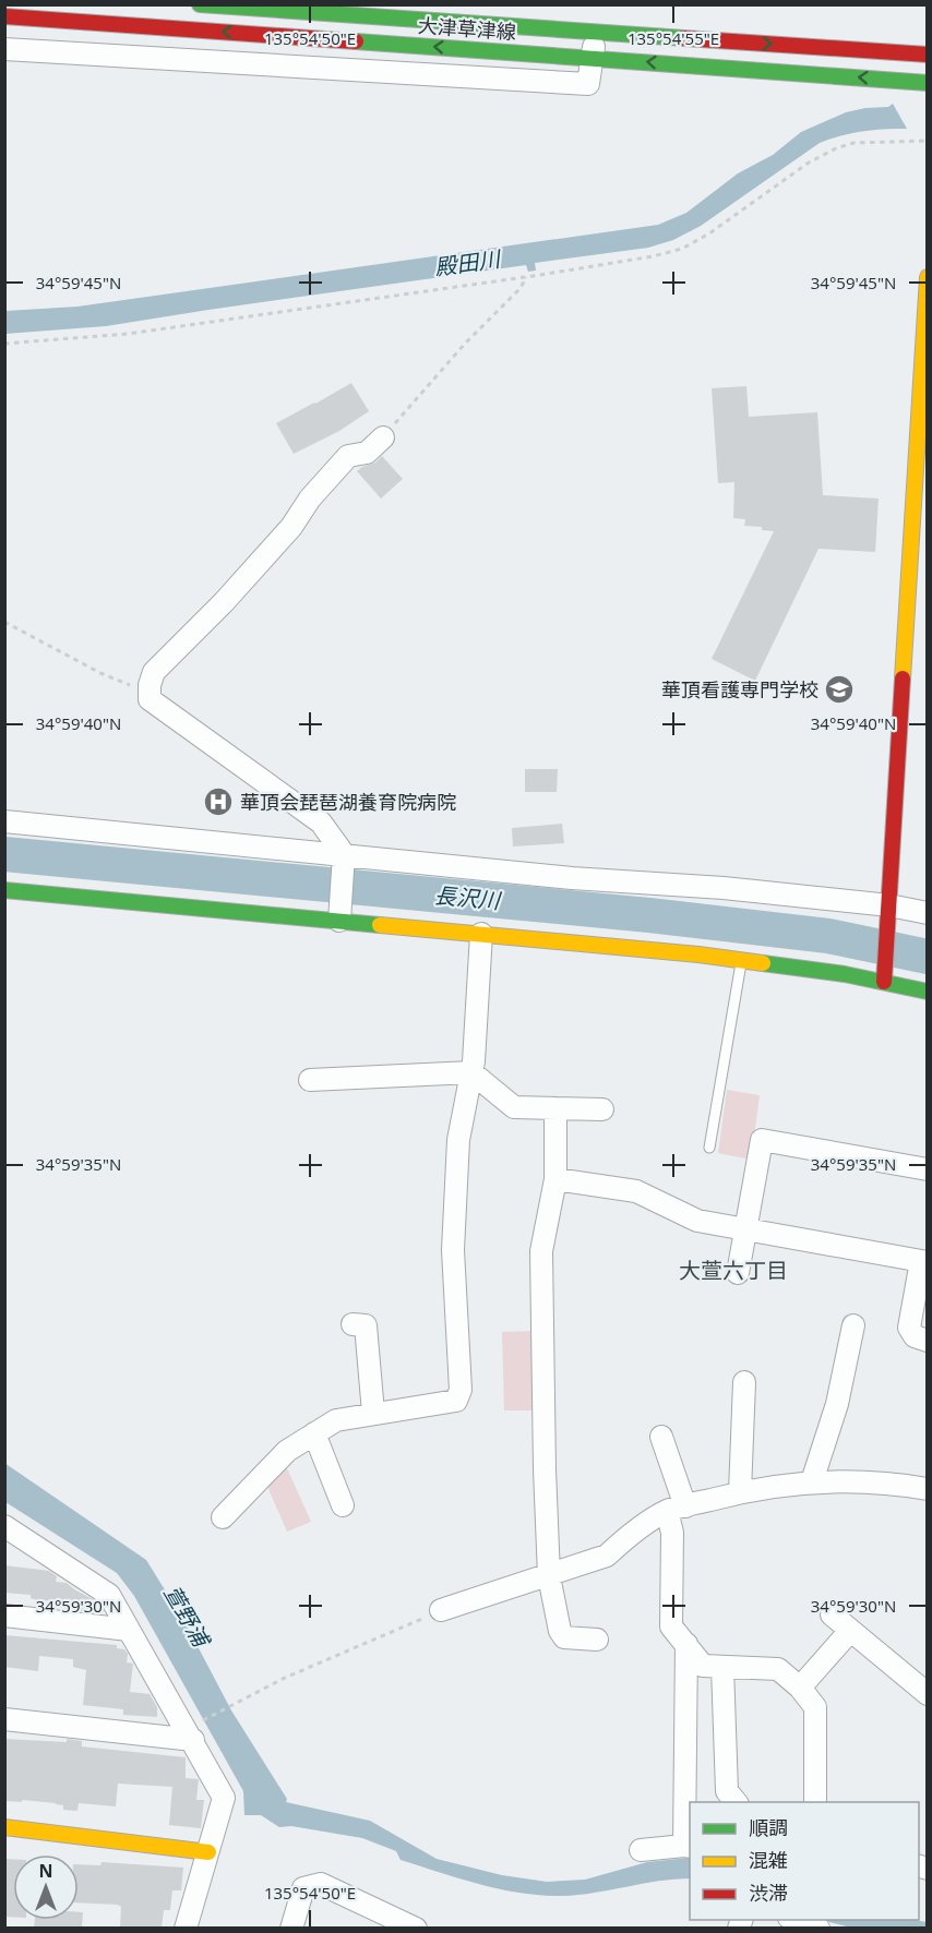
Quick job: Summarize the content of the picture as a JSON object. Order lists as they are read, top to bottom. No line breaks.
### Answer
{"streets":{"street":["大津草津線"]},"districts":["大萱六丁目"],"water":["殿田川","長沢川","萱野浦"],"places":{"school or university":["華頂看護専門学校"],"hospital":["華頂会琵琶湖養育院病院"]},"legend":["順調","混雑","渋滞"],"north":"top","coordinates":["135°54'50\"E","135°54'55\"E","34°59'45\"N","34°59'40\"N","34°59'35\"N","34°59'30\"N"]}
